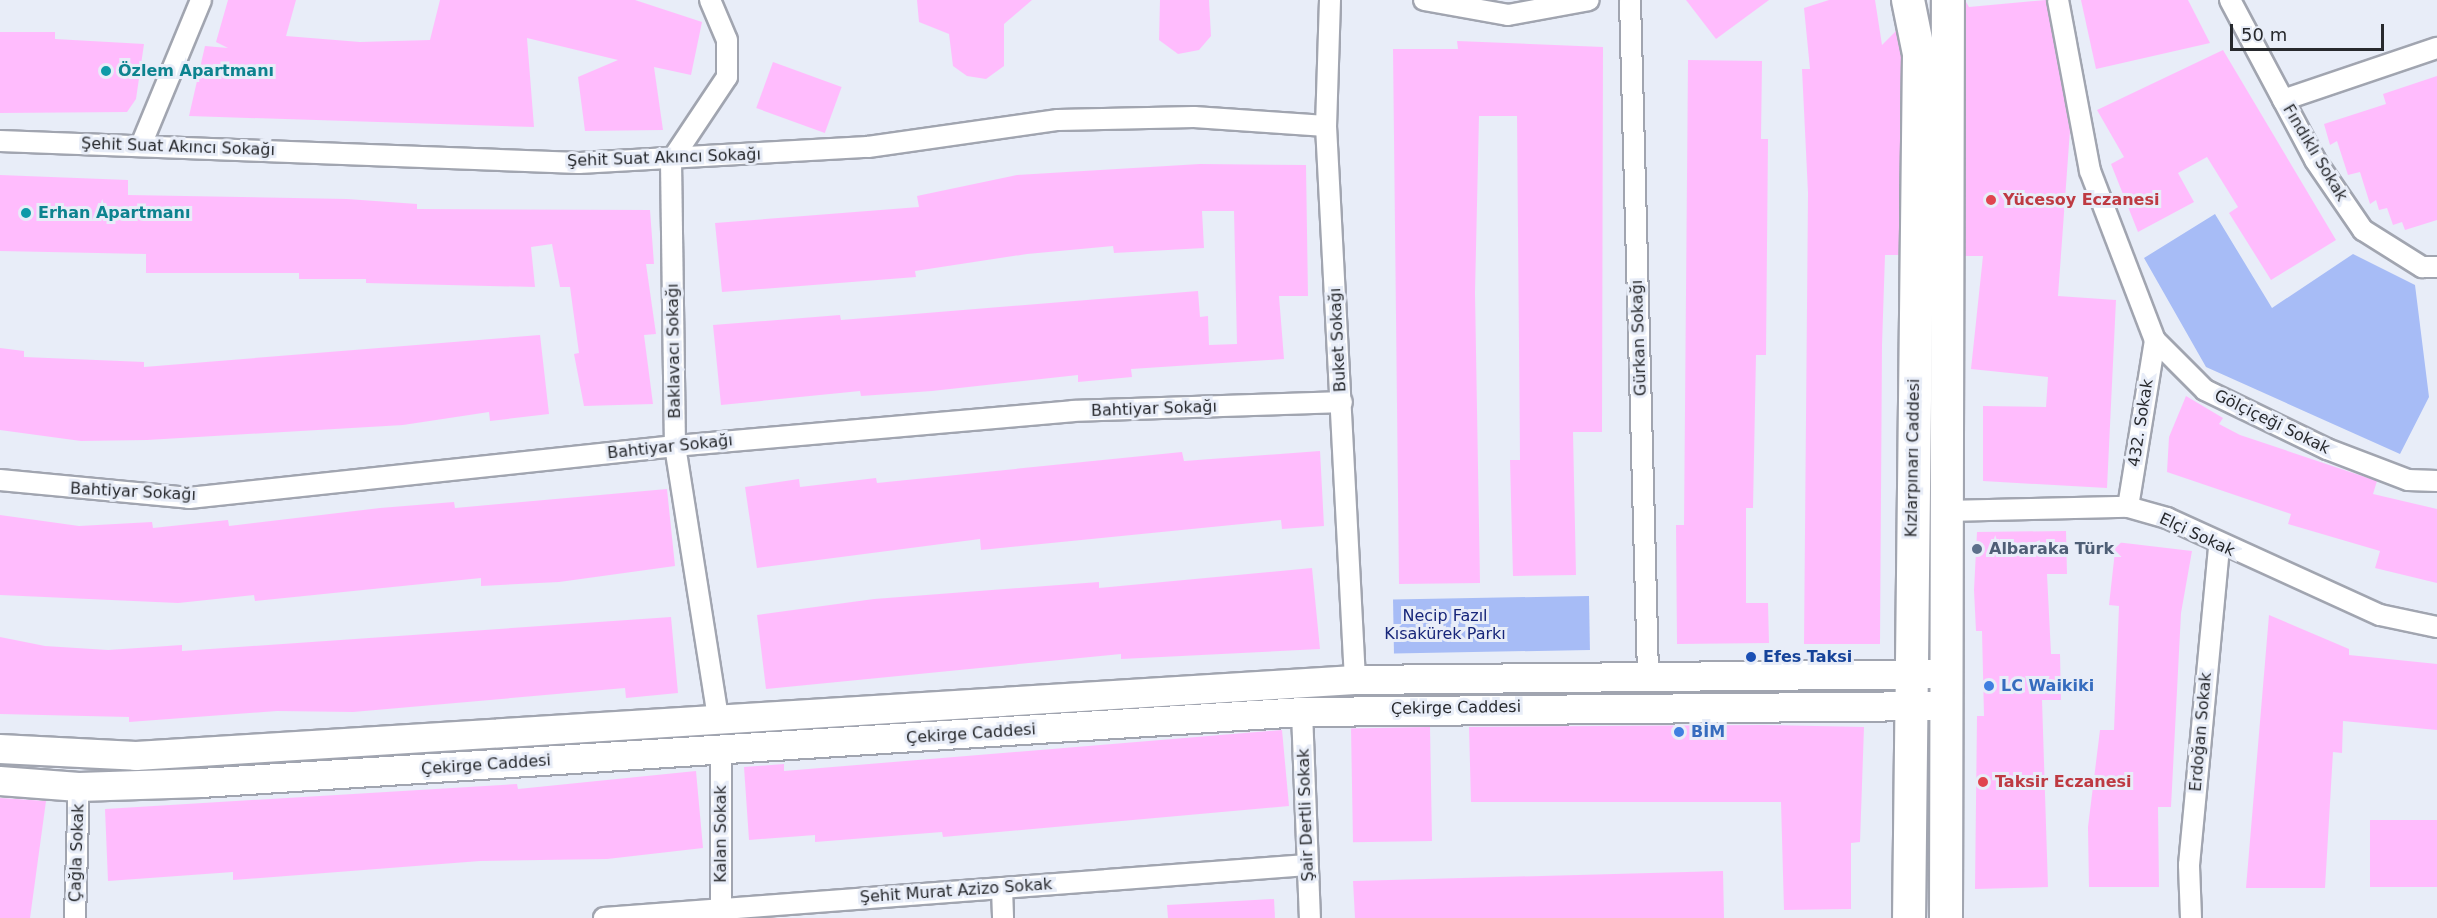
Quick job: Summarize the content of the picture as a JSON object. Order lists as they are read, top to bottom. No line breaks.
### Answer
{"streets":{"main road":["Kızlarpınarı Caddesi","Çekirge Caddesi"],"street":["Şehit Suat Akıncı Sokağı","Fındıklı Sokak","Gürkan Sokağı","Buket Sokağı","Baklavacı Sokağı","Bahtiyar Sokağı","Gölçiçeği Sokak","432. Sokak","Elçi Sokak","Erdoğan Sokak","Şair Dertli Sokak","Kalan Sokak","Çağla Sokak","Şehit Murat Azizo Sokak"]},"crossings":[["Şehit Suat Akıncı Sokağı","Buket Sokağı"],["Şehit Suat Akıncı Sokağı","Baklavacı Sokağı"],["Gürkan Sokağı","Çekirge Caddesi"],["Buket Sokağı","Bahtiyar Sokağı"],["Buket Sokağı","Çekirge Caddesi"],["Baklavacı Sokağı","Bahtiyar Sokağı"],["Baklavacı Sokağı","Çekirge Caddesi"],["Gölçiçeği Sokak","432. Sokak"],["432. Sokak","Elçi Sokak"],["Kızlarpınarı Caddesi","Elçi Sokak"],["Kızlarpınarı Caddesi","Çekirge Caddesi"],["Elçi Sokak","Erdoğan Sokak"],["Çekirge Caddesi","Şair Dertli Sokak"],["Çekirge Caddesi","Kalan Sokak"],["Çekirge Caddesi","Çağla Sokak"],["Şair Dertli Sokak","Şehit Murat Azizo Sokak"],["Kalan Sokak","Şehit Murat Azizo Sokak"]],"parks":["Necip Fazıl Kısakürek Parkı"],"places":["Özlem Apartmanı","Yücesoy Eczanesi","Erhan Apartmanı","Albaraka Türk","Efes Taksi","LC Waikiki","BİM","Taksir Eczanesi"],"scale_bar":"50 m"}
